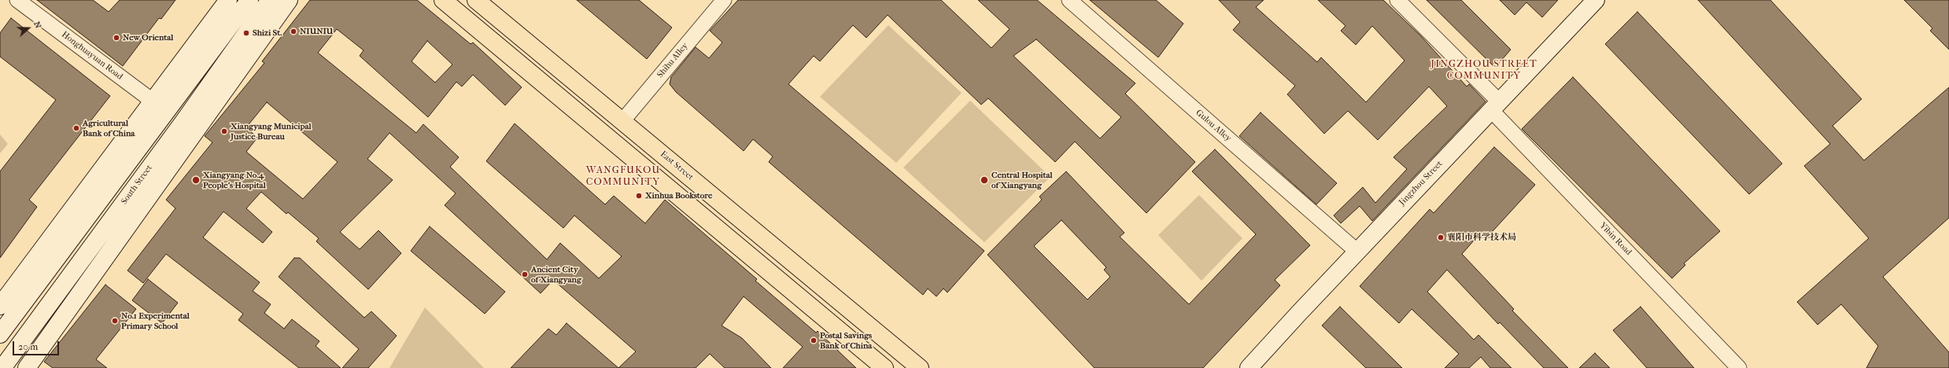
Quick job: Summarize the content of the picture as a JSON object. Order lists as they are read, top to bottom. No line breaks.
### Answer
{"streets":{"main road":["East Street"],"street":["Honghuayuan Road","Shihu Alley","Gulou Alley","Jingzhou Street","South Street","Yibin Road"]},"crossings":[["Shihu Alley","East Street"],["Gulou Alley","Jingzhou Street"],["Jingzhou Street","Yibin Road"]],"districts":["JINGZHOU STREET COMMUNITY","WANGFUKOU COMMUNITY"],"places":["NIUNIU","Shizi St.","New Oriental","Agricultural Bank of China","Xiangyang Municipal Justice Bureau","Xiangyang No.4 People's Hospital","Central Hospital of Xiangyang","Xinhua Bookstore","襄阳市科学技术局","Ancient City of Xiangyang","No.1 Experimental Primary School","Postal Savings Bank of China"],"scale_bar":"20 m","north":"right"}
